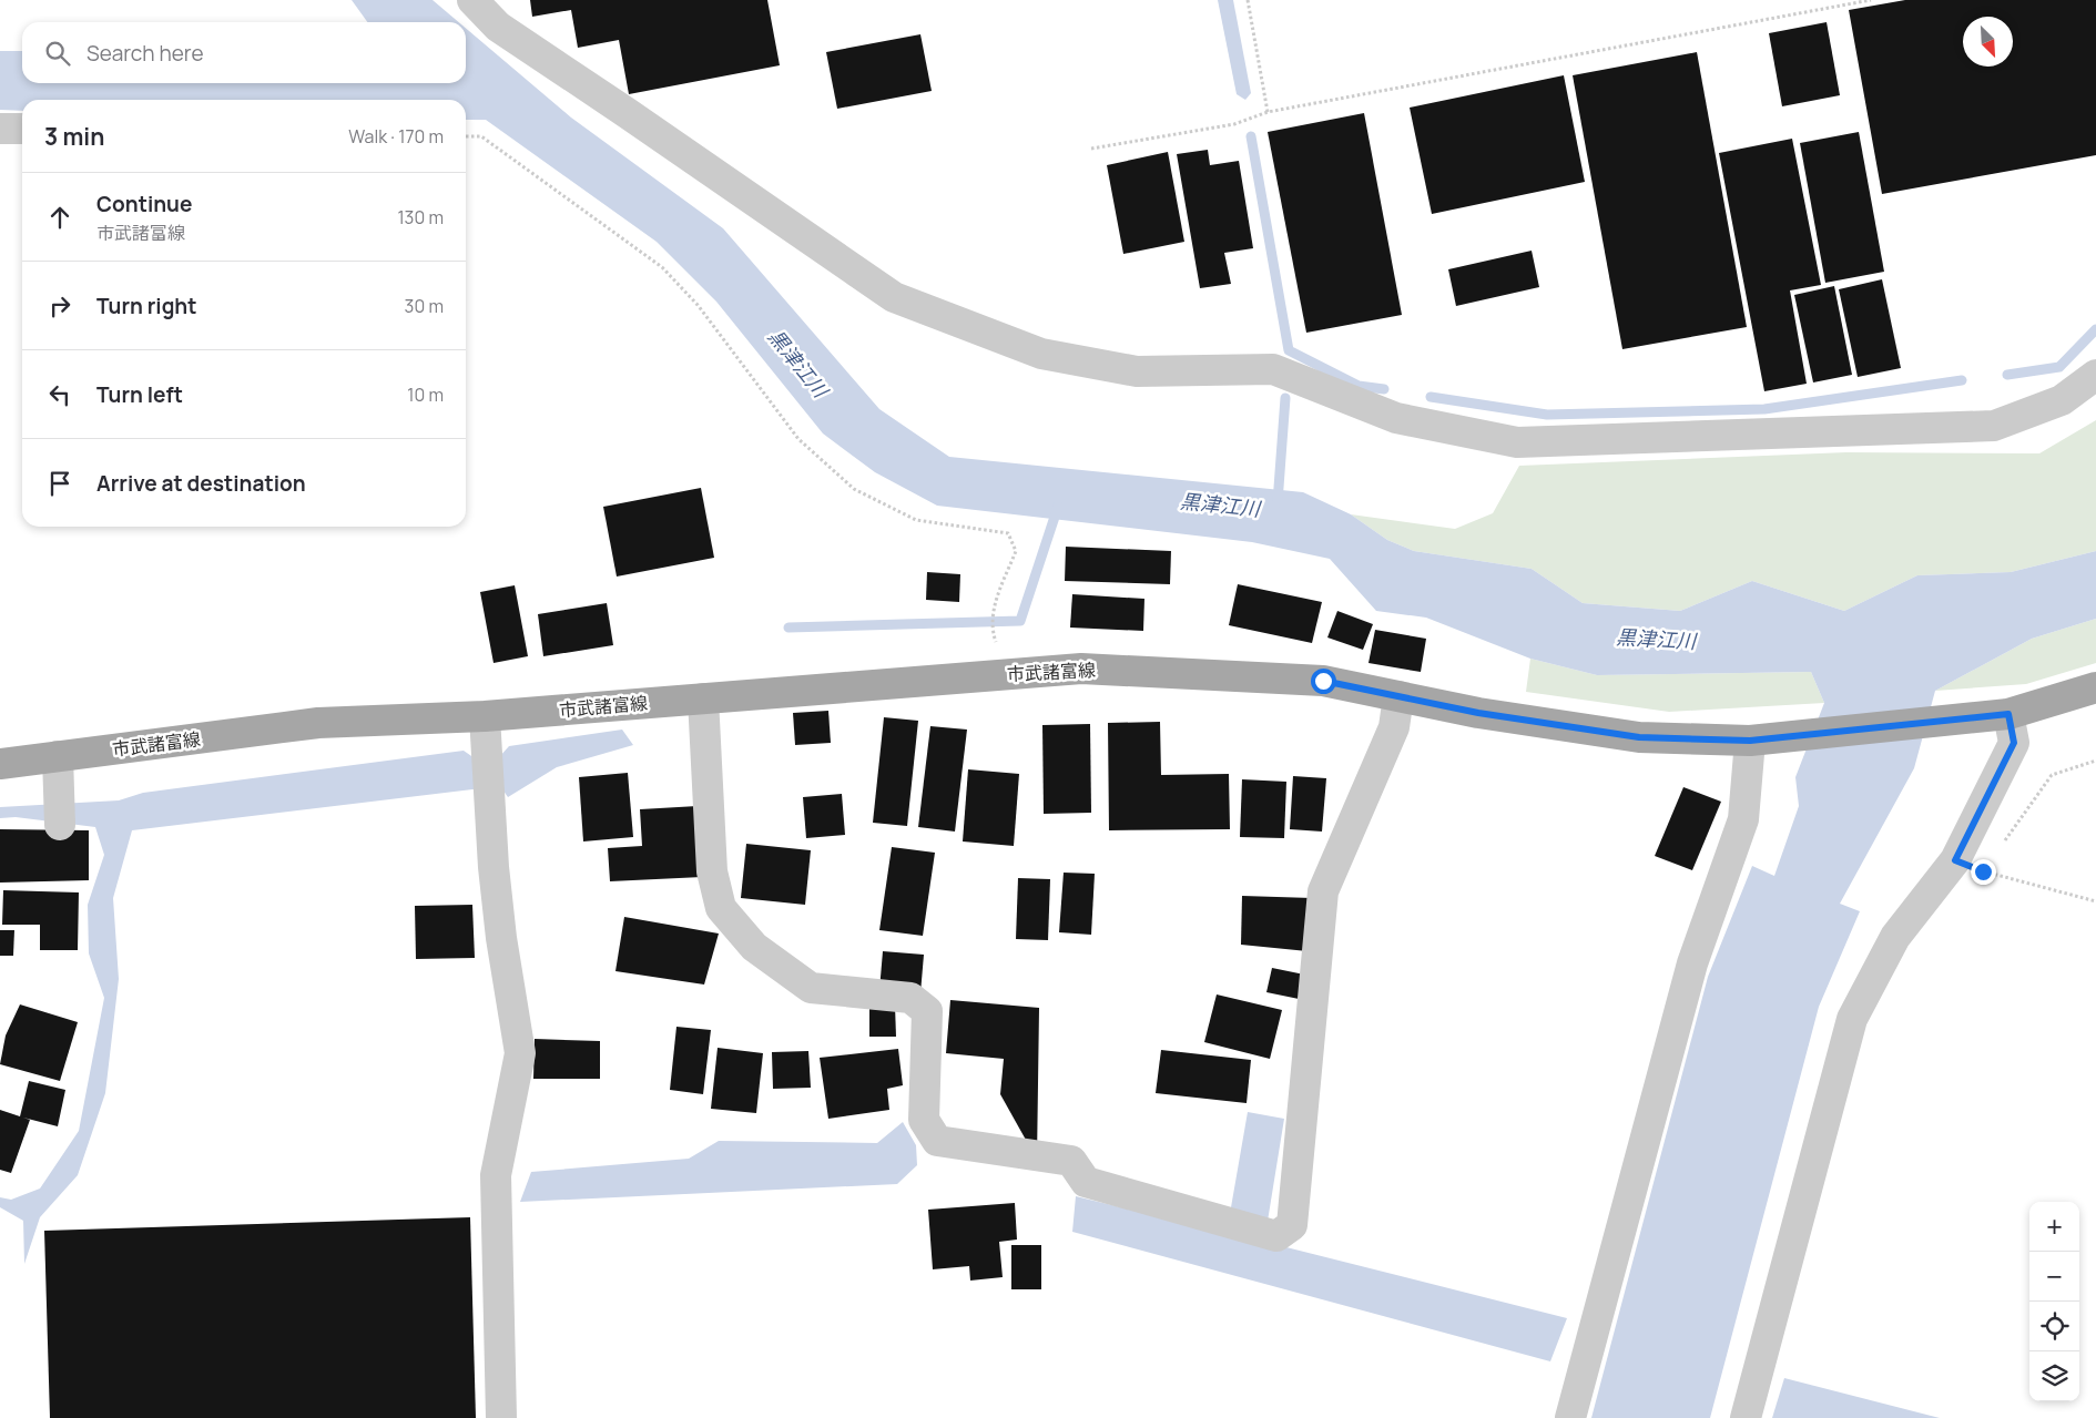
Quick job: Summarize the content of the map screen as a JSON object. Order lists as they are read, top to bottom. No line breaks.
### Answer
{"streets":{"main road":["市武諸富線"]},"water":["黒津江川"],"north":"bottom right","page":{"search":"Search here","heading":["3 min","Walk · 170 m"],"list":[["Continue","市武諸富線","130 m"],["Turn right","30 m"],["Turn left","10 m"],"Arrive at destination"],"map_buttons":["+","−"]}}
